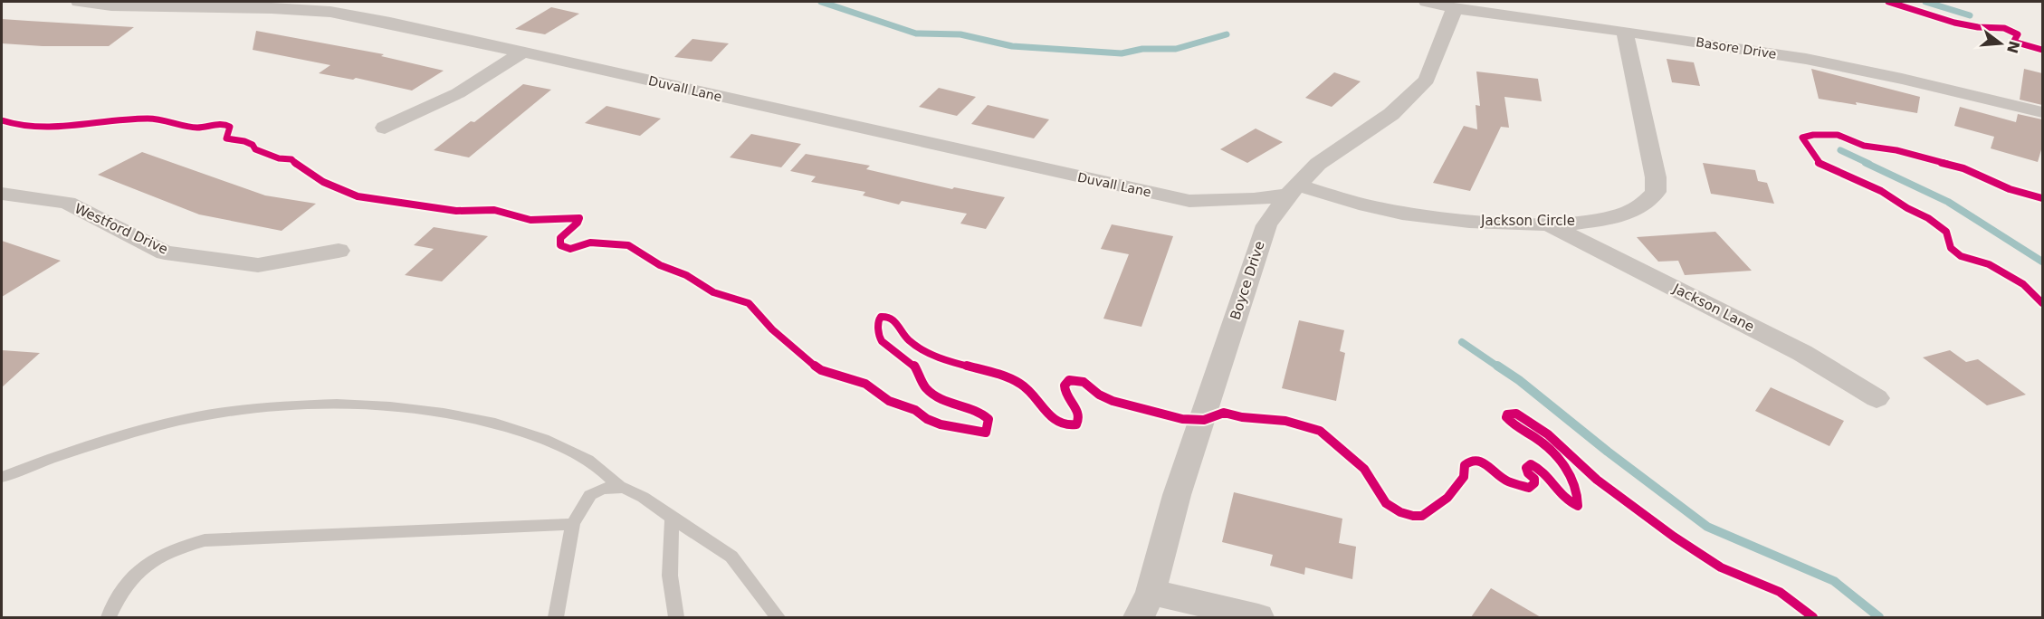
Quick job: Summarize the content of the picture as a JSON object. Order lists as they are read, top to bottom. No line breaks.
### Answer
{"streets":{"street":["Basore Drive","Duvall Lane","Jackson Circle","Westford Drive","Boyce Drive","Jackson Lane"]},"crossings":[["Basore Drive","Jackson Circle"],["Basore Drive","Boyce Drive"],["Duvall Lane","Jackson Circle"],["Duvall Lane","Boyce Drive"],["Jackson Circle","Boyce Drive"],["Jackson Circle","Jackson Lane"]],"north":"right"}
